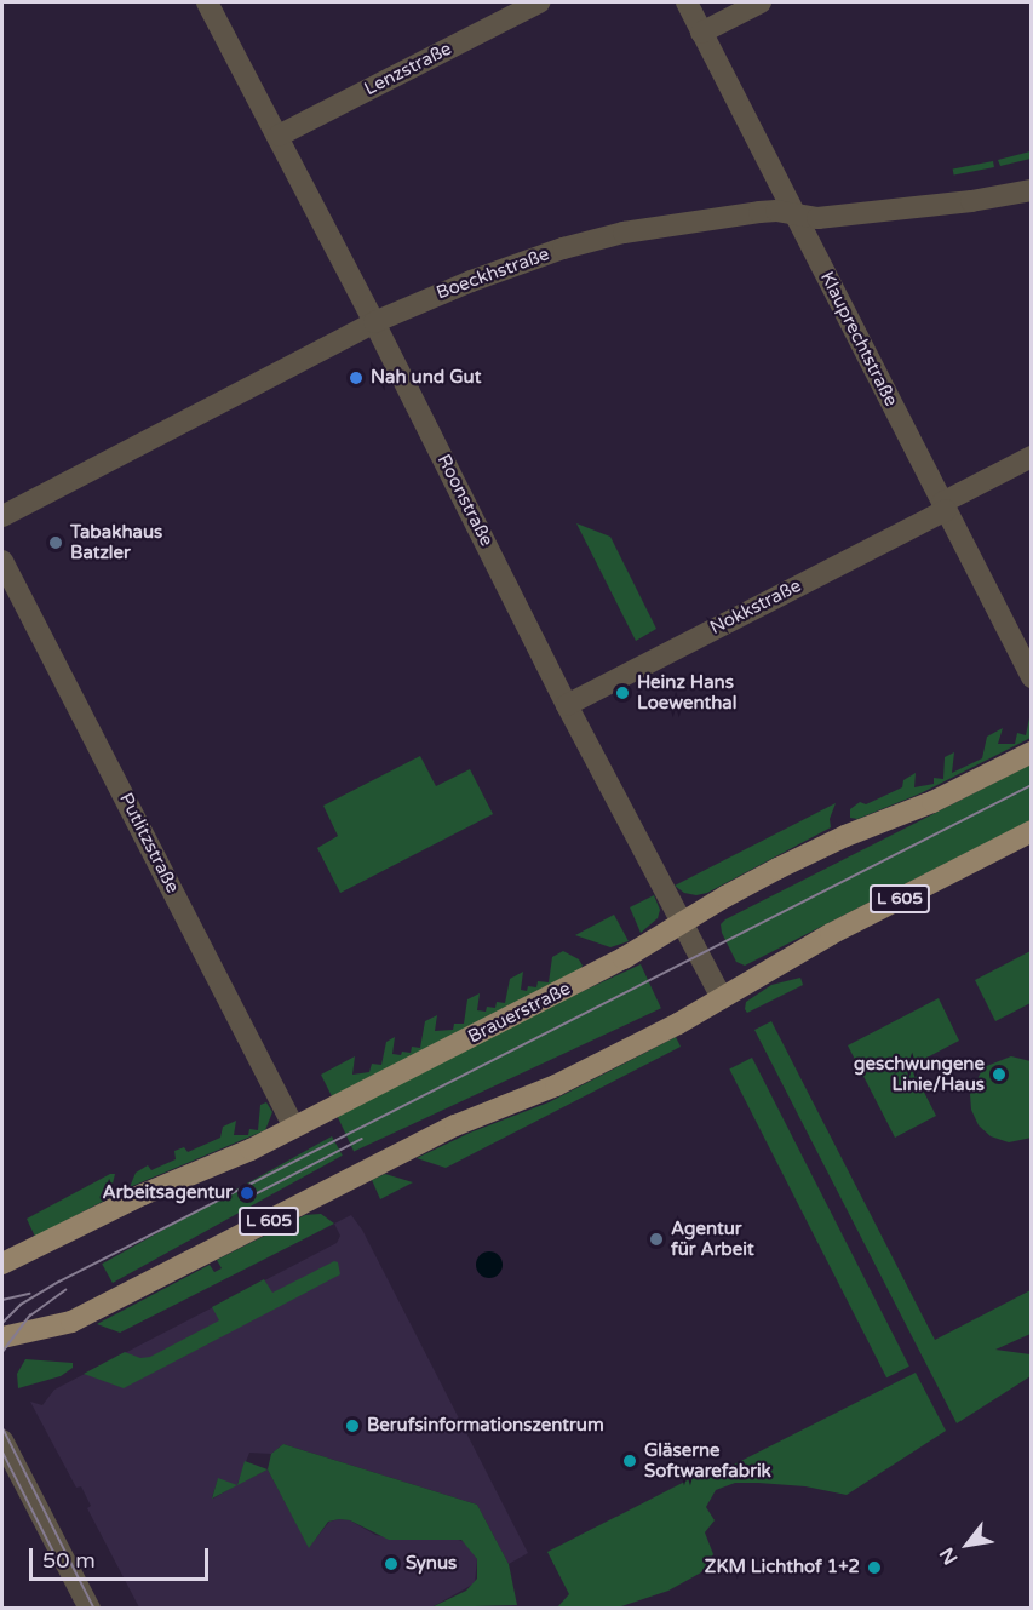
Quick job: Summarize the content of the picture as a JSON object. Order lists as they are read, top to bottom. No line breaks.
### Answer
{"streets":{"main road":["L 605","Brauerstraße"],"street":["Lenzstraße","Boeckhstraße","Klauprechtstraße","Roonstraße","Nokkstraße","Putlitzstraße"]},"crossings":[["Lenzstraße","Roonstraße"],["Boeckhstraße","Klauprechtstraße"],["Boeckhstraße","Roonstraße"],["Klauprechtstraße","Nokkstraße"],["Roonstraße","Nokkstraße"],["Roonstraße","L 605"],["Roonstraße","Brauerstraße"],["Putlitzstraße","Brauerstraße"]],"places":["Nah und Gut","Tabakhaus Batzler","Heinz Hans Loewenthal","geschwungene Linie/Haus","Arbeitsagentur","Agentur für Arbeit","Berufsinformationszentrum","Gläserne Softwarefabrik","Synus","ZKM Lichthof 1+2"],"scale_bar":"50 m","north":"bottom left"}
